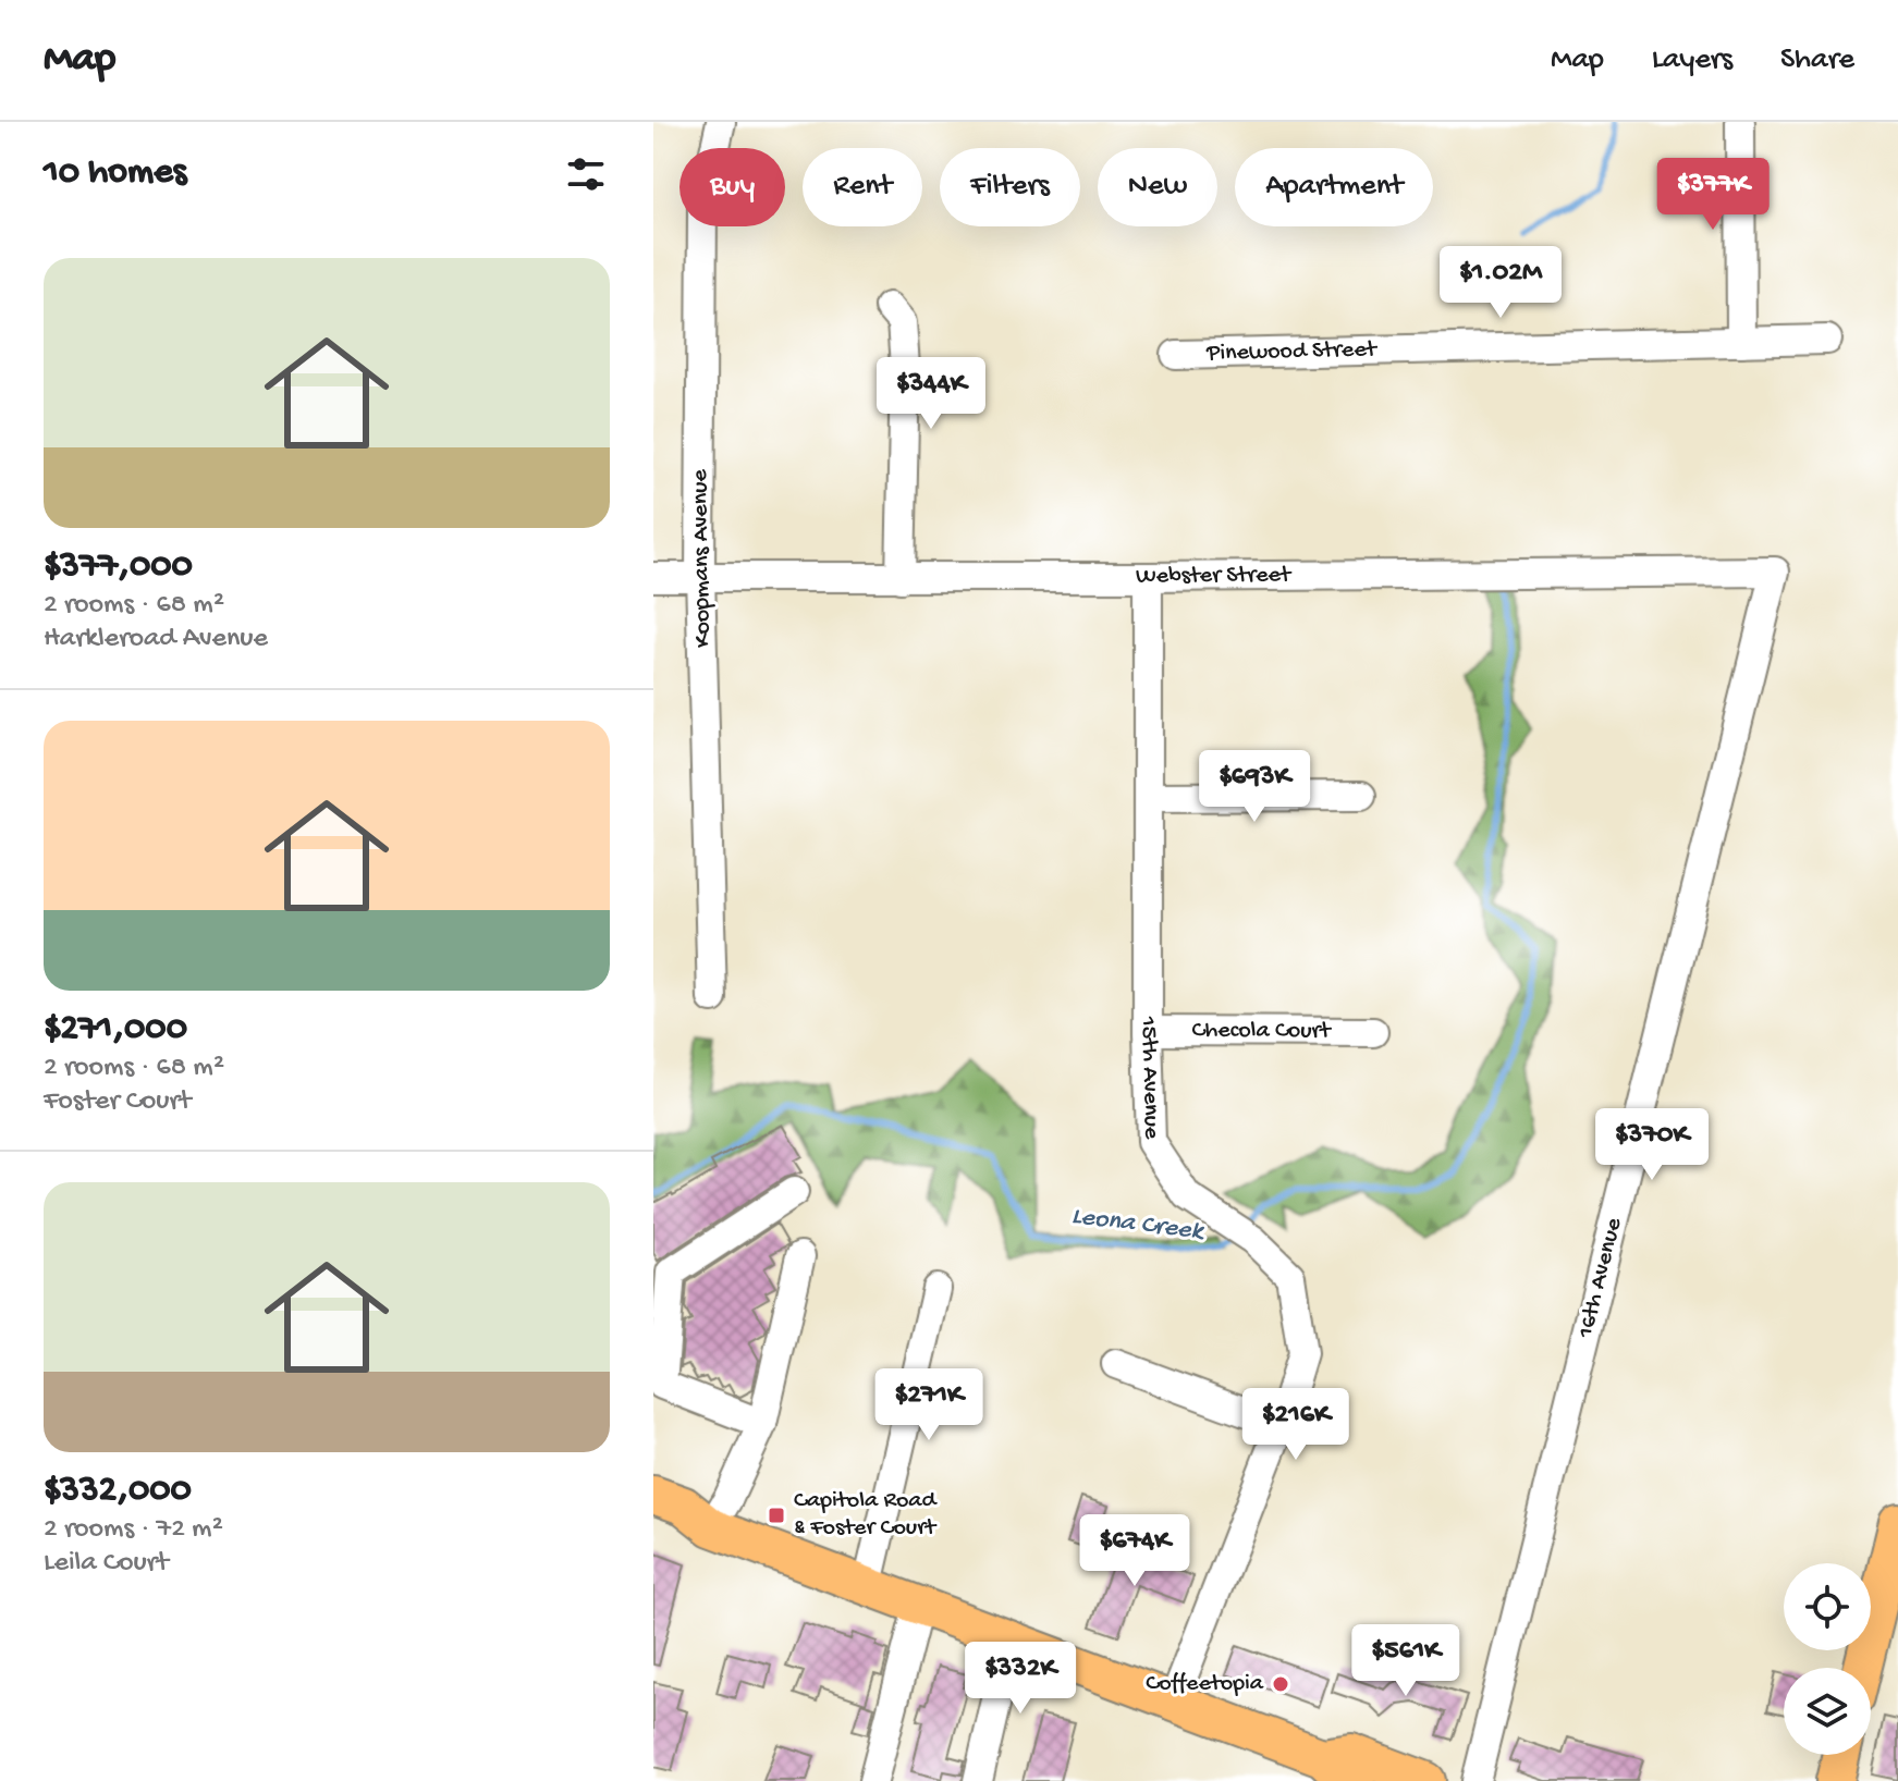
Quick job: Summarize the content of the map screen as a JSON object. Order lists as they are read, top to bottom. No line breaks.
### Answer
{"streets":{"street":["Pinewood Street","Koopmans Avenue","Webster Street","Checola Court","15th Avenue","16th Avenue"]},"crossings":[["Koopmans Avenue","Webster Street"],["Webster Street","15th Avenue"],["Webster Street","16th Avenue"],["Checola Court","15th Avenue"]],"water":["Leona Creek"],"places":{"transit":["Capitola Road & Foster Court"],"other":["Coffeetopia"]},"page":{"header":"Map","nav":["Map","Layers","Share"],"heading":"10 homes","chip":["Buy","Rent","Filters","New","Apartment"],"price":["$377K","$1.02M","$344K","$693K","$370K","$271K","$216K","$674K","$561K","$332K"],"list":[{"name":"$377,000","note":"2 rooms · 68 m² · Harkleroad Avenue"},{"name":"$271,000","note":"2 rooms · 68 m² · Foster Court"},{"name":"$332,000","note":"2 rooms · 72 m² · Leila Court"}]}}
